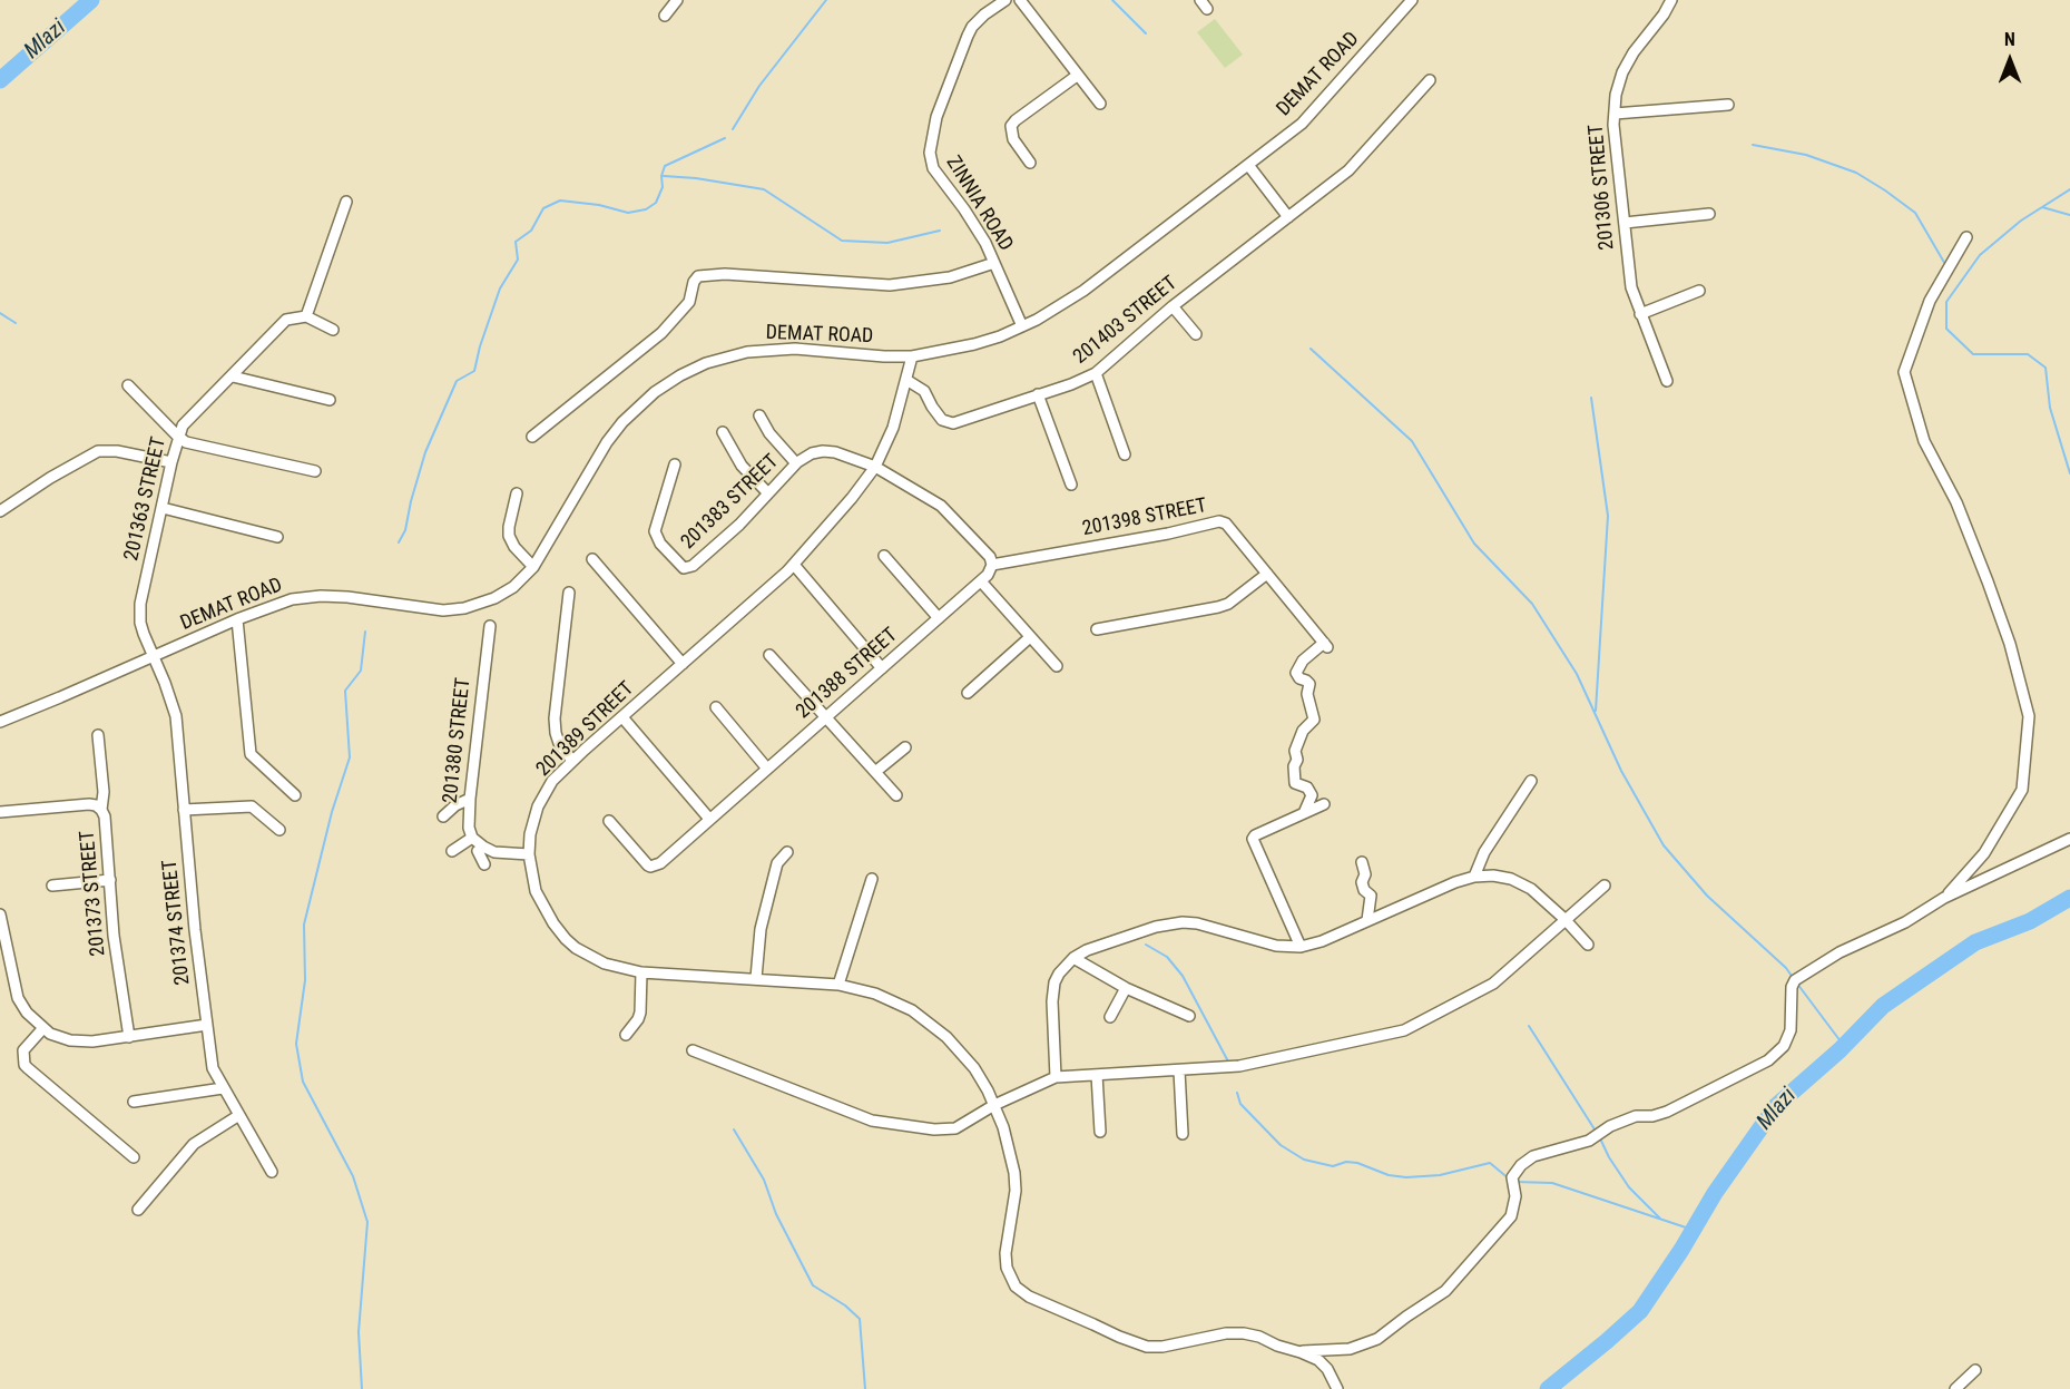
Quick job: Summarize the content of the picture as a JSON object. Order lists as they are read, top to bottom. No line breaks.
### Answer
{"streets":{"street":["DEMAT ROAD","201306 STREET","ZINNIA ROAD","201403 STREET","201363 STREET","201383 STREET","201398 STREET","201388 STREET","201389 STREET","201380 STREET","201373 STREET","201374 STREET"]},"crossings":[["DEMAT ROAD","ZINNIA ROAD"],["DEMAT ROAD","201363 STREET"],["DEMAT ROAD","201389 STREET"],["DEMAT ROAD","201374 STREET"],["201403 STREET","201389 STREET"],["201363 STREET","201374 STREET"],["201383 STREET","201389 STREET"],["201398 STREET","201388 STREET"]],"water":["Mlazi"],"north":"top"}
